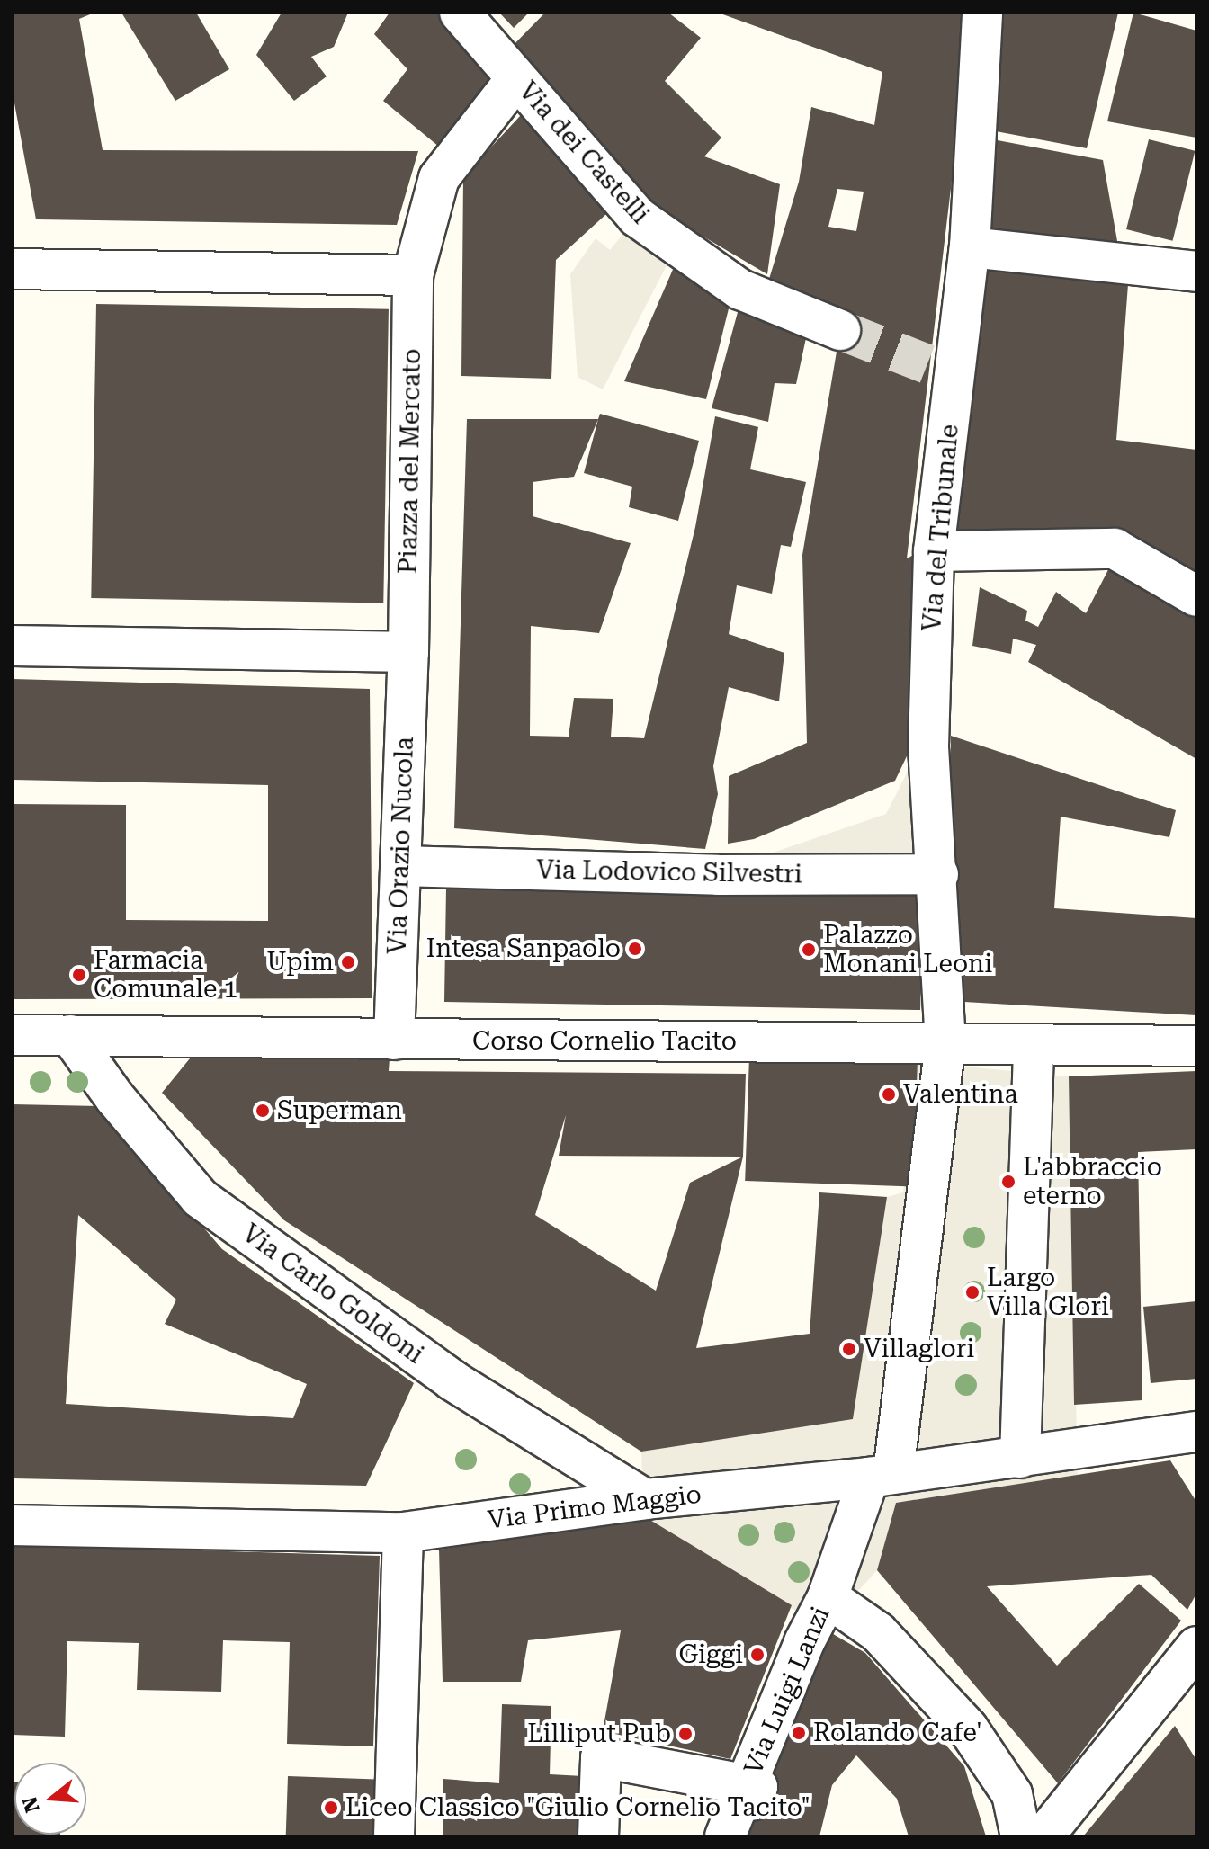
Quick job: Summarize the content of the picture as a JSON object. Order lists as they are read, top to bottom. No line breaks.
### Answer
{"streets":{"street":["Via dei Castelli","Piazza del Mercato","Via del Tribunale","Via Orazio Nucola","Via Lodovico Silvestri","Corso Cornelio Tacito","Via Carlo Goldoni","Via Primo Maggio","Via Luigi Lanzi"]},"crossings":[["Via dei Castelli","Piazza del Mercato"],["Piazza del Mercato","Via Orazio Nucola"],["Via del Tribunale","Via Lodovico Silvestri"],["Via del Tribunale","Corso Cornelio Tacito"],["Via Orazio Nucola","Via Lodovico Silvestri"],["Via Orazio Nucola","Corso Cornelio Tacito"],["Corso Cornelio Tacito","Via Carlo Goldoni"],["Via Carlo Goldoni","Via Primo Maggio"]],"places":["Intesa Sanpaolo","Palazzo Monani Leoni","Upim","Farmacia Comunale 1","Valentina","Superman","L'abbraccio eterno","Largo Villa Glori","Villaglori","Giggi","Rolando Cafe'","Lilliput Pub","Liceo Classico \"Giulio Cornelio Tacito\""],"north":"left"}
